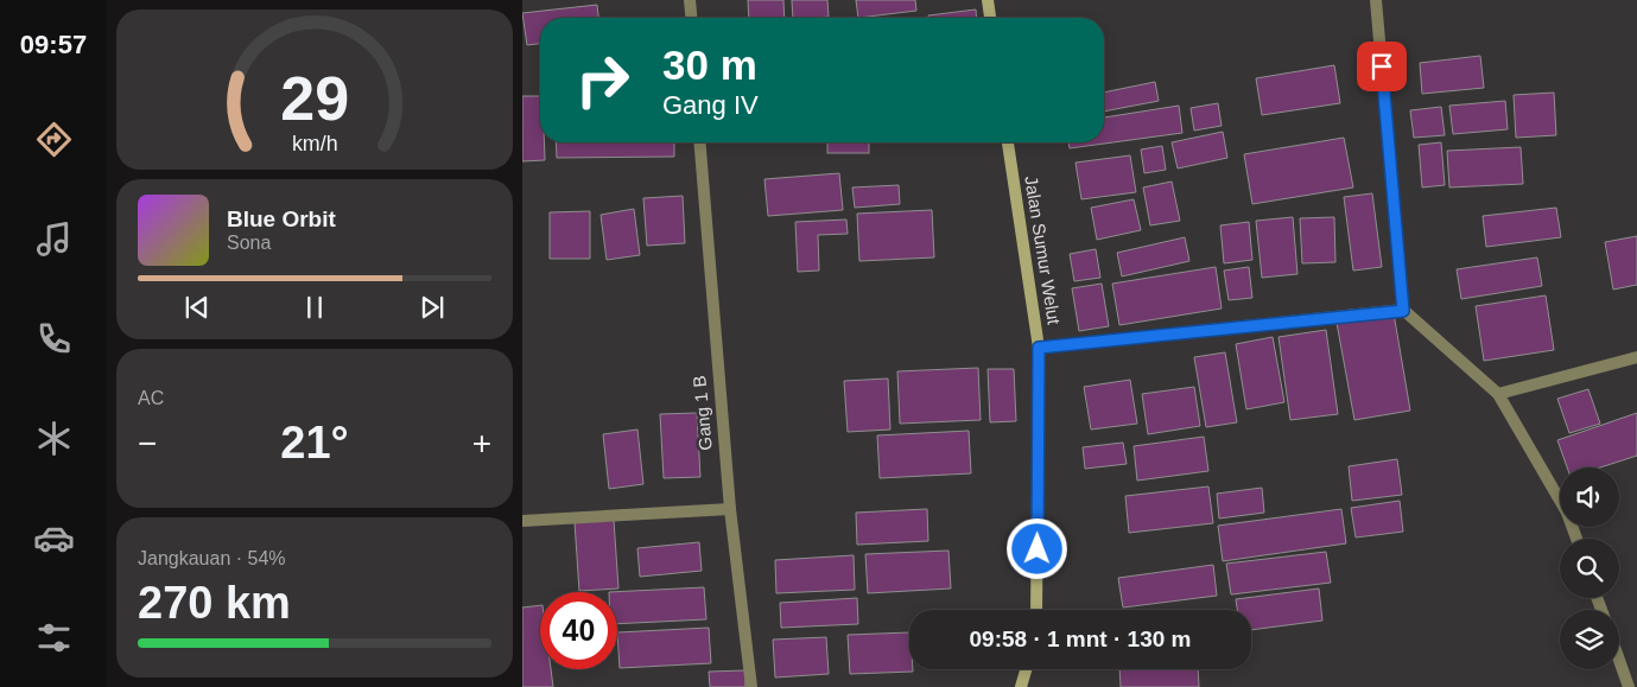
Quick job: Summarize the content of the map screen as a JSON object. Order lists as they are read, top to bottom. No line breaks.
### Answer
{"streets":{"street":["Jalan Sumur Welut","Gang 1 B"]},"page":{"tabs":"09:57","turn":["30 m","Gang IV"],"song":["Blue Orbit","Sona"],"tile":["AC",["Jangkauan · 54%","270 km"]],"heat":["−","21°","+"],"limit":"40","trip":"09:58 · 1 mnt · 130 m","gauge":["29","km/h"]}}
